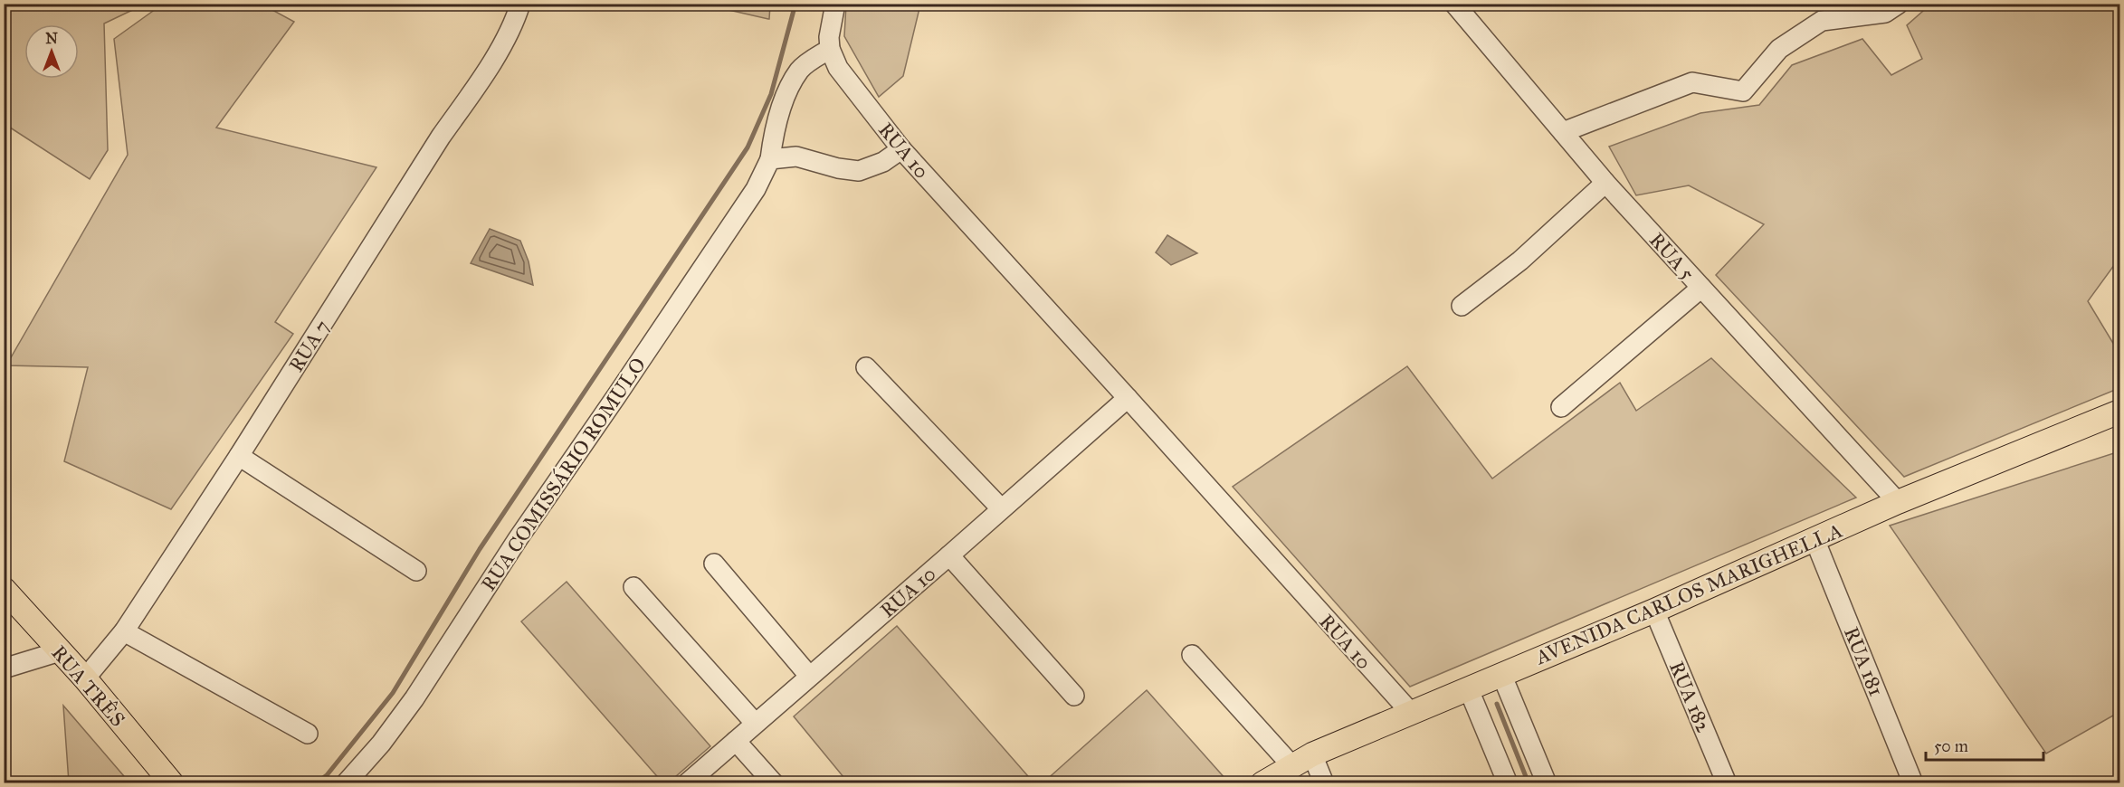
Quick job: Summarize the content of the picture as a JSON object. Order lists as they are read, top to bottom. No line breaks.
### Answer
{"streets":{"main road":["AVENIDA CARLOS MARIGHELLA","RUA TRÊS"],"street":["RUA 10","RUA 5","RUA 7","RUA COMISSÁRIO ROMULO","RUA 181","RUA 182"]},"crossings":[["RUA 10","RUA COMISSÁRIO ROMULO"],["RUA 10","AVENIDA CARLOS MARIGHELLA"],["RUA 5","AVENIDA CARLOS MARIGHELLA"],["RUA 7","RUA TRÊS"],["AVENIDA CARLOS MARIGHELLA","RUA 181"],["AVENIDA CARLOS MARIGHELLA","RUA 182"]],"scale_bar":"50 m","north":"top"}
